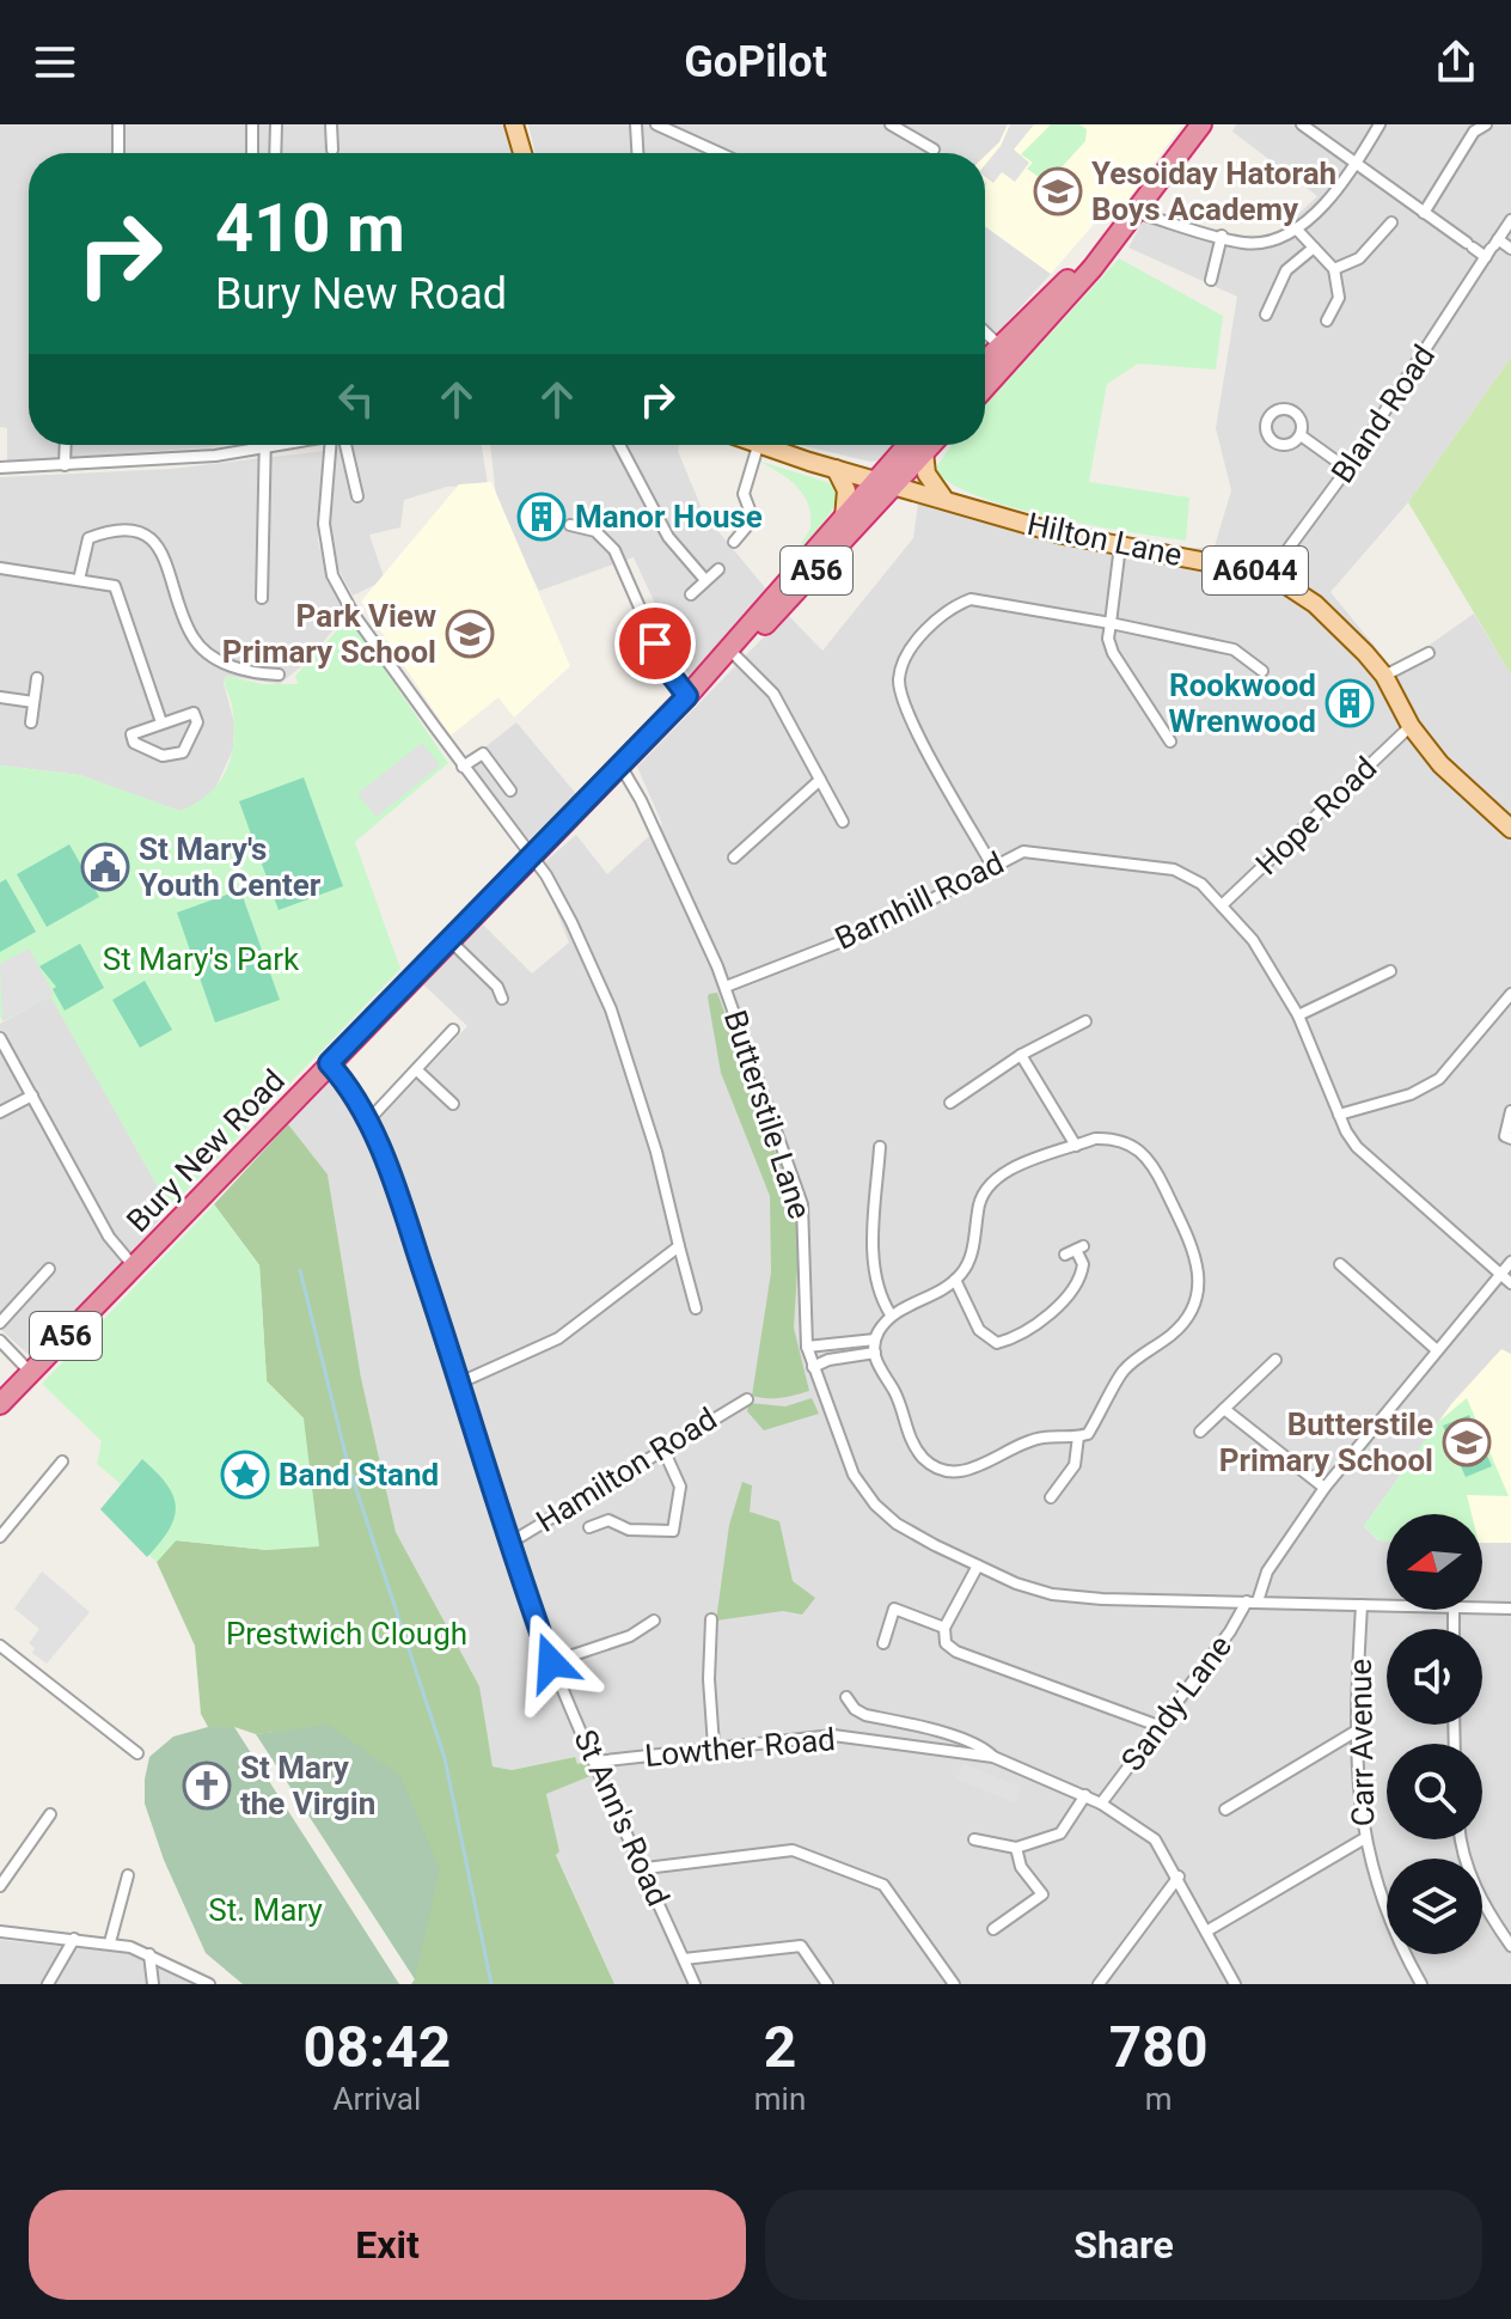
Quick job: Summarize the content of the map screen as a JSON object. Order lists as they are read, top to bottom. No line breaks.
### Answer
{"streets":{"highway":["A56","Bury New Road"],"main road":["Hilton Lane","A6044"],"street":["Bland Road","Hope Road","Barnhill Road","Butterstile Lane","Hamilton Road","Sandy Lane","Carr Avenue","Lowther Road","St Ann's Road"]},"crossings":[["Bland Road","Hilton Lane"],["Hilton Lane","A6044"],["Hilton Lane","Hope Road"],["Hilton Lane","Bury New Road"],["A6044","Bury New Road"],["Hope Road","Barnhill Road"],["Barnhill Road","Butterstile Lane"],["Barnhill Road","Sandy Lane"],["Butterstile Lane","Bury New Road"],["Butterstile Lane","Sandy Lane"],["Butterstile Lane","Carr Avenue"],["Bury New Road","St Ann's Road"],["Hamilton Road","St Ann's Road"],["Sandy Lane","Lowther Road"],["Lowther Road","St Ann's Road"]],"parks":["St Mary's Park","Prestwich Clough","St. Mary"],"places":{"school or university":["Yesoiday Hatorah Boys Academy","Park View Primary School","Butterstile Primary School"],"building":["Manor House","Rookwood Wrenwood"],"public building":["St Mary's Youth Center"],"place":["Band Stand"],"church":["St Mary the Virgin"]},"north":"left","page":{"header":"GoPilot","turn":["410 m","Bury New Road"],"eta":["08:42","Arrival","2","min","780","m"],"buttons":["Exit","Share"]}}
